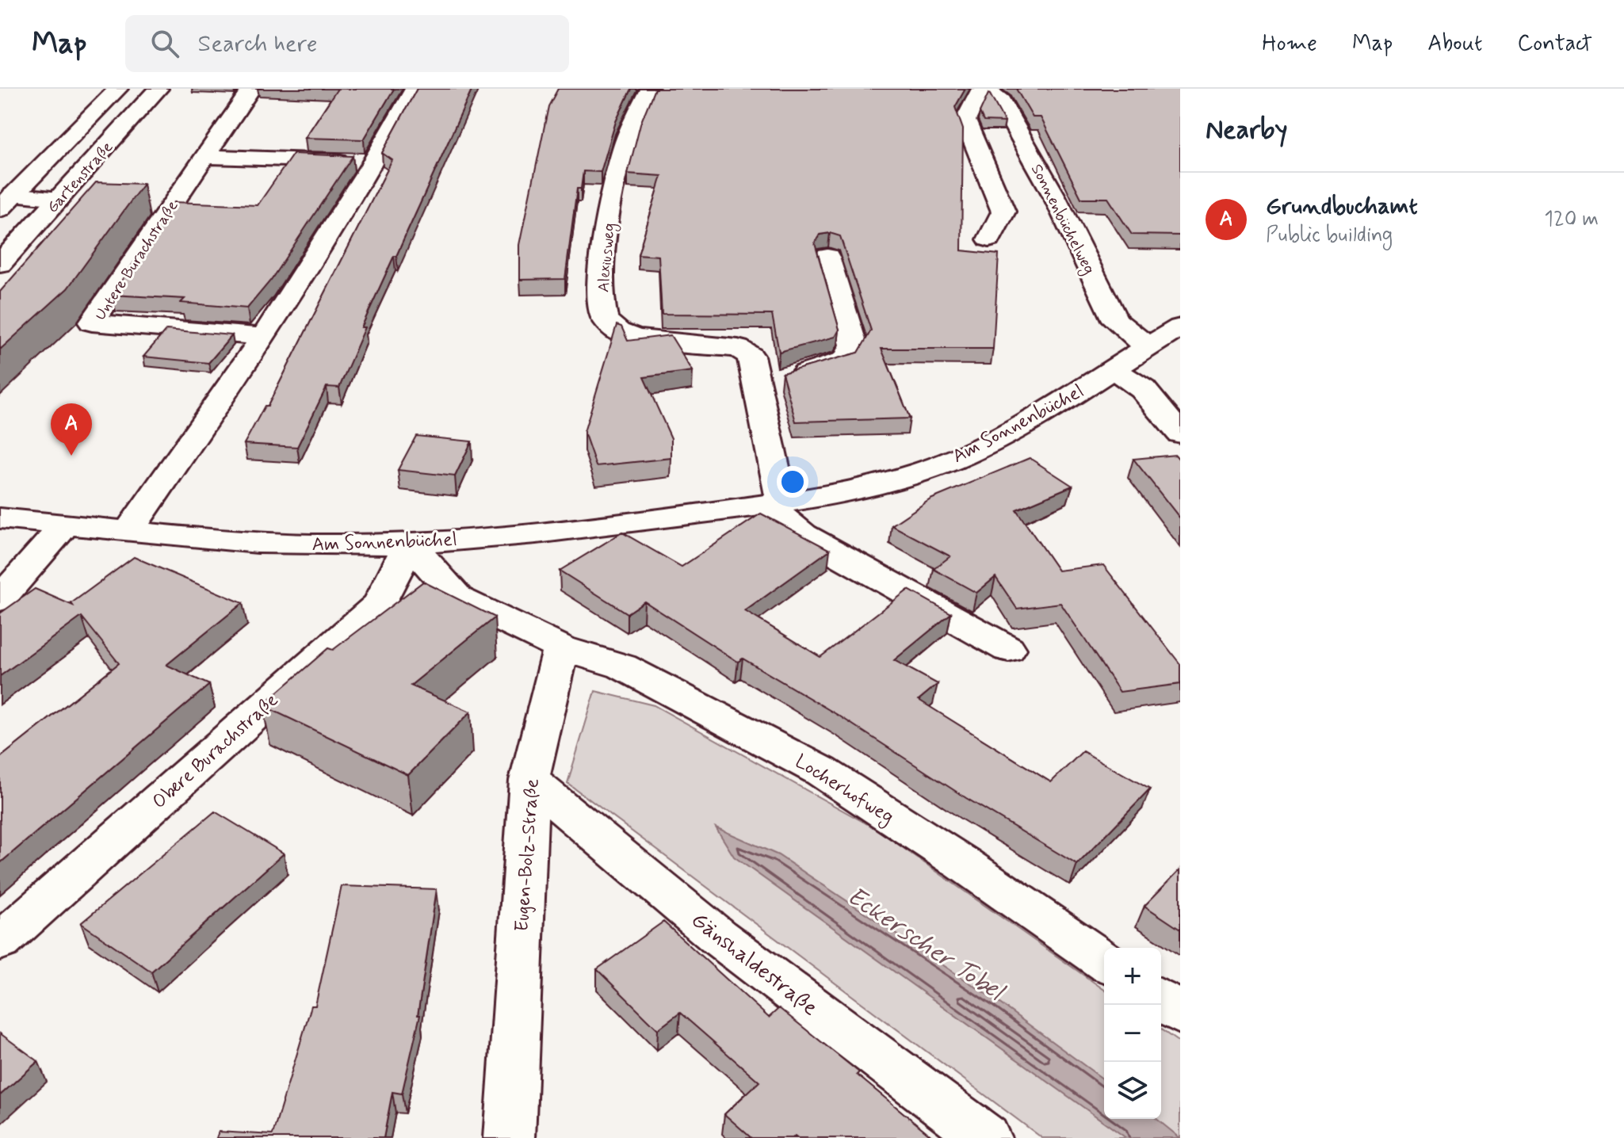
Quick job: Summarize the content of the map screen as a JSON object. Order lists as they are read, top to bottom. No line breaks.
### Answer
{"streets":{"street":["Gartenstraße","Sonnenbüchelweg","Alexiusweg","Untere Burachstraße","Am Sonnenbüchel","Obere Burachstraße","Locherhofweg","Eugen-Bolz-Straße","Gänshaldestraße"]},"crossings":[["Sonnenbüchelweg","Am Sonnenbüchel"],["Alexiusweg","Am Sonnenbüchel"],["Am Sonnenbüchel","Obere Burachstraße"],["Locherhofweg","Eugen-Bolz-Straße"],["Eugen-Bolz-Straße","Gänshaldestraße"]],"water":["Eckerscher Tobel"],"page":{"header":"Map","search":"Search here","nav":["Home","Map","About","Contact"],"heading":"Nearby","list":[{"mark":"A","name":"Grundbuchamt","note":"Public building","value":"120 m"}],"pins":"A","map_buttons":["+","−"]}}
